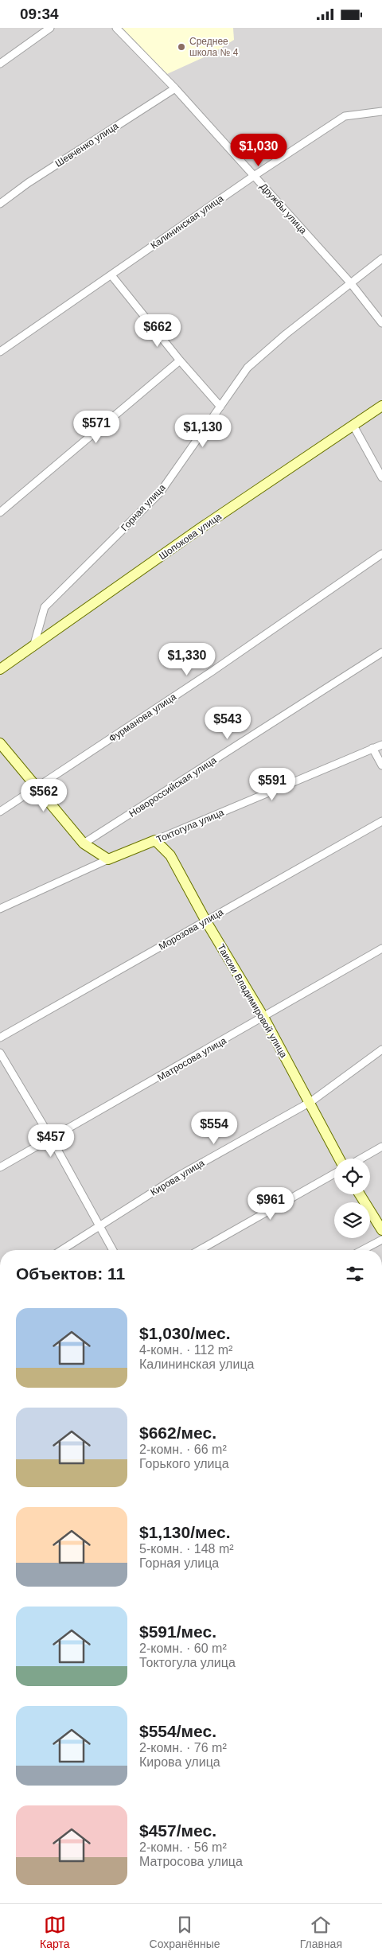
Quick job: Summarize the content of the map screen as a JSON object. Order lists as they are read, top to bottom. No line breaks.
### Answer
{"streets":{"street":["Шевченко улица","Дружбы улица","Калининская улица","Горная улица","Шопокова улица","Фурманова улица","Новороссийская улица","Токтогула улица","Морозова улица","Таисии Владимировой улица","Матросова улица","Кирова улица"]},"crossings":[["Шевченко улица","Дружбы улица"],["Дружбы улица","Калининская улица"],["Дружбы улица","Горная улица"],["Горная улица","Шопокова улица"],["Токтогула улица","Таисии Владимировой улица"],["Морозова улица","Таисии Владимировой улица"],["Таисии Владимировой улица","Матросова улица"],["Таисии Владимировой улица","Кирова улица"]],"places":["Среднее школа № 4"],"page":{"status":"09:34","price":["$1,030","$662","$571","$1,130","$1,330","$543","$591","$562","$554","$457","$961"],"heading":"Объектов: 11","list":[{"name":"$1,030/мес.","note":"4-комн. · 112 m² · Калининская улица"},{"name":"$662/мес.","note":"2-комн. · 66 m² · Горького улица"},{"name":"$1,130/мес.","note":"5-комн. · 148 m² · Горная улица"},{"name":"$591/мес.","note":"2-комн. · 60 m² · Токтогула улица"},{"name":"$554/мес.","note":"2-комн. · 76 m² · Кирова улица"},{"name":"$457/мес.","note":"2-комн. · 56 m² · Матросова улица"}],"tabs":["Карта","Сохранённые","Главная"]}}
